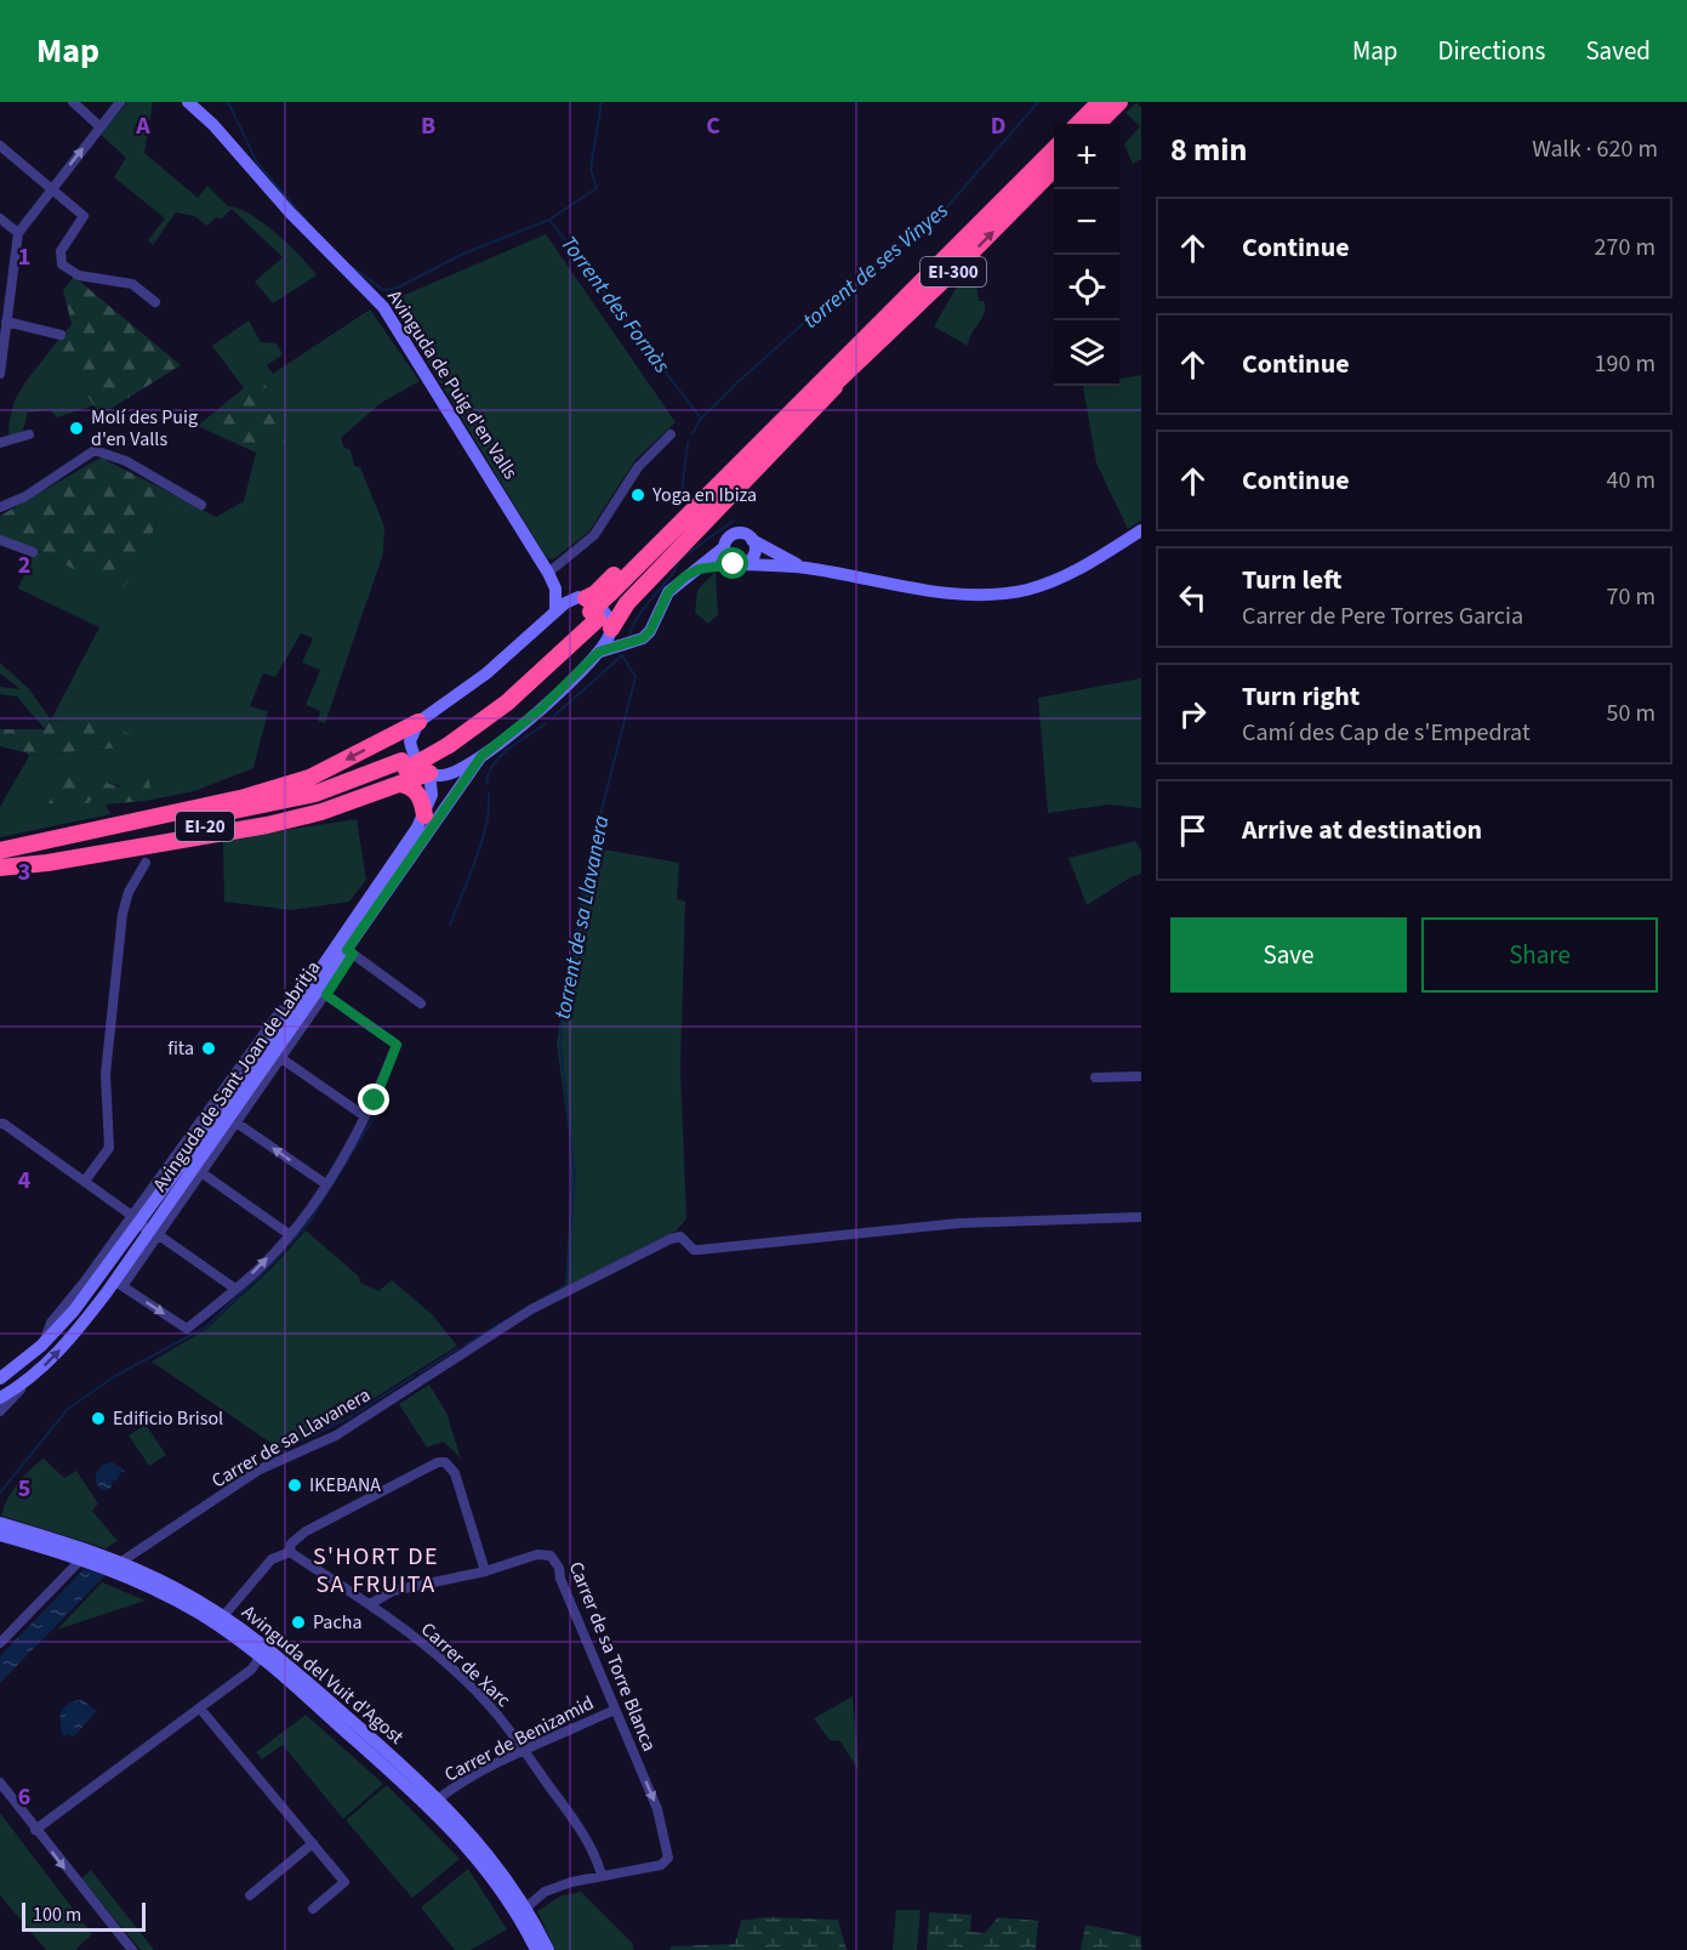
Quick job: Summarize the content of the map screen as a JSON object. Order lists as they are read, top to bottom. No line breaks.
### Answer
{"streets":{"highway":["EI-300","EI-20"],"street":["Avinguda de Puig d'en Valls","Avinguda de Sant Joan de Labritja","Carrer de sa Llavanera","Carrer de sa Torre Blanca","Carrer de Xarc","Avinguda del Vuit d'Agost","Carrer de Benizamid"]},"crossings":[["EI-300","Avinguda de Puig d'en Valls"],["EI-300","EI-20"],["EI-300","Avinguda de Sant Joan de Labritja"],["Avinguda de Puig d'en Valls","EI-20"],["Carrer de sa Llavanera","Avinguda del Vuit d'Agost"],["Carrer de sa Torre Blanca","Carrer de Xarc"],["Carrer de sa Torre Blanca","Carrer de Benizamid"],["Carrer de Xarc","Carrer de Benizamid"],["Avinguda del Vuit d'Agost","Carrer de Benizamid"]],"districts":["S'HORT DE SA FRUITA"],"water":["torrent de ses Vinyes","Torrent des Fornàs","torrent de sa Llavanera"],"places":["Molí des Puig d'en Valls","Yoga en Ibiza","fita","Edificio Brisol","IKEBANA","Pacha"],"scale_bar":"100 m","page":{"header":"Map","nav":["Map","Directions","Saved"],"heading":["8 min","Walk · 620 m"],"map_buttons":["+","−"],"list":[["Continue","270 m"],["Continue","190 m"],["Continue","40 m"],["Turn left","Carrer de Pere Torres Garcia","70 m"],["Turn right","Camí des Cap de s'Empedrat","50 m"],"Arrive at destination"],"buttons":["Save","Share"],"scale":"100 m"},"grid":{"columns":["A","B","C","D"],"rows":["1","2","3","4","5","6"]}}
